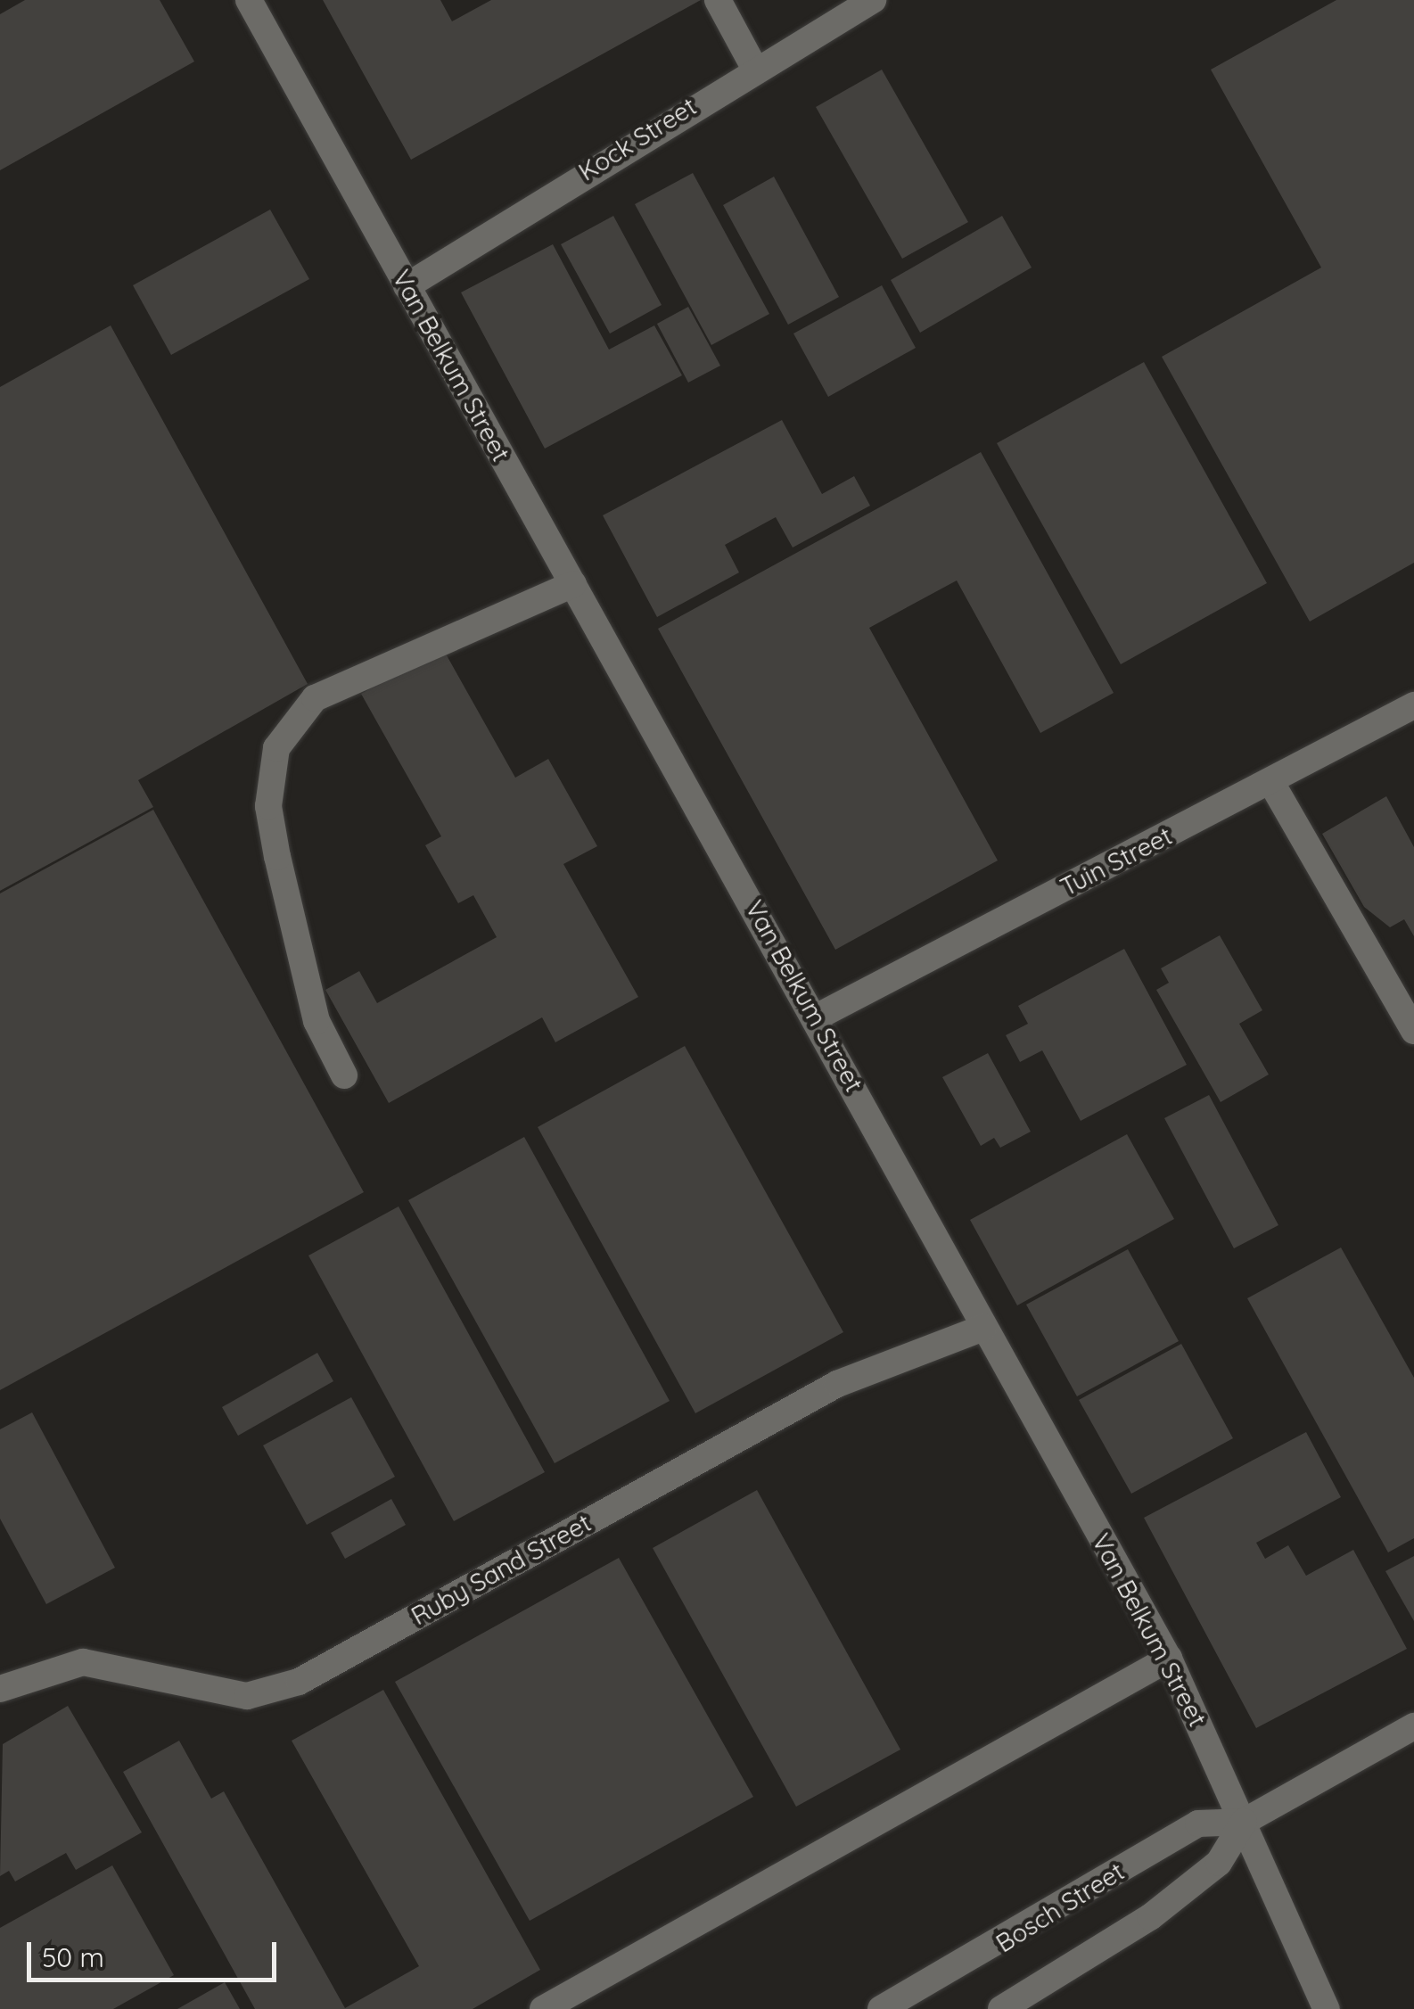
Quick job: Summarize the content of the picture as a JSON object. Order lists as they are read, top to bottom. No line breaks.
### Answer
{"streets":{"street":["Kock Street","Van Belkum Street","Tuin Street","Ruby Sand Street","Bosch Street"]},"crossings":[["Kock Street","Van Belkum Street"],["Van Belkum Street","Tuin Street"],["Van Belkum Street","Ruby Sand Street"],["Van Belkum Street","Bosch Street"]],"scale_bar":"50 m"}
